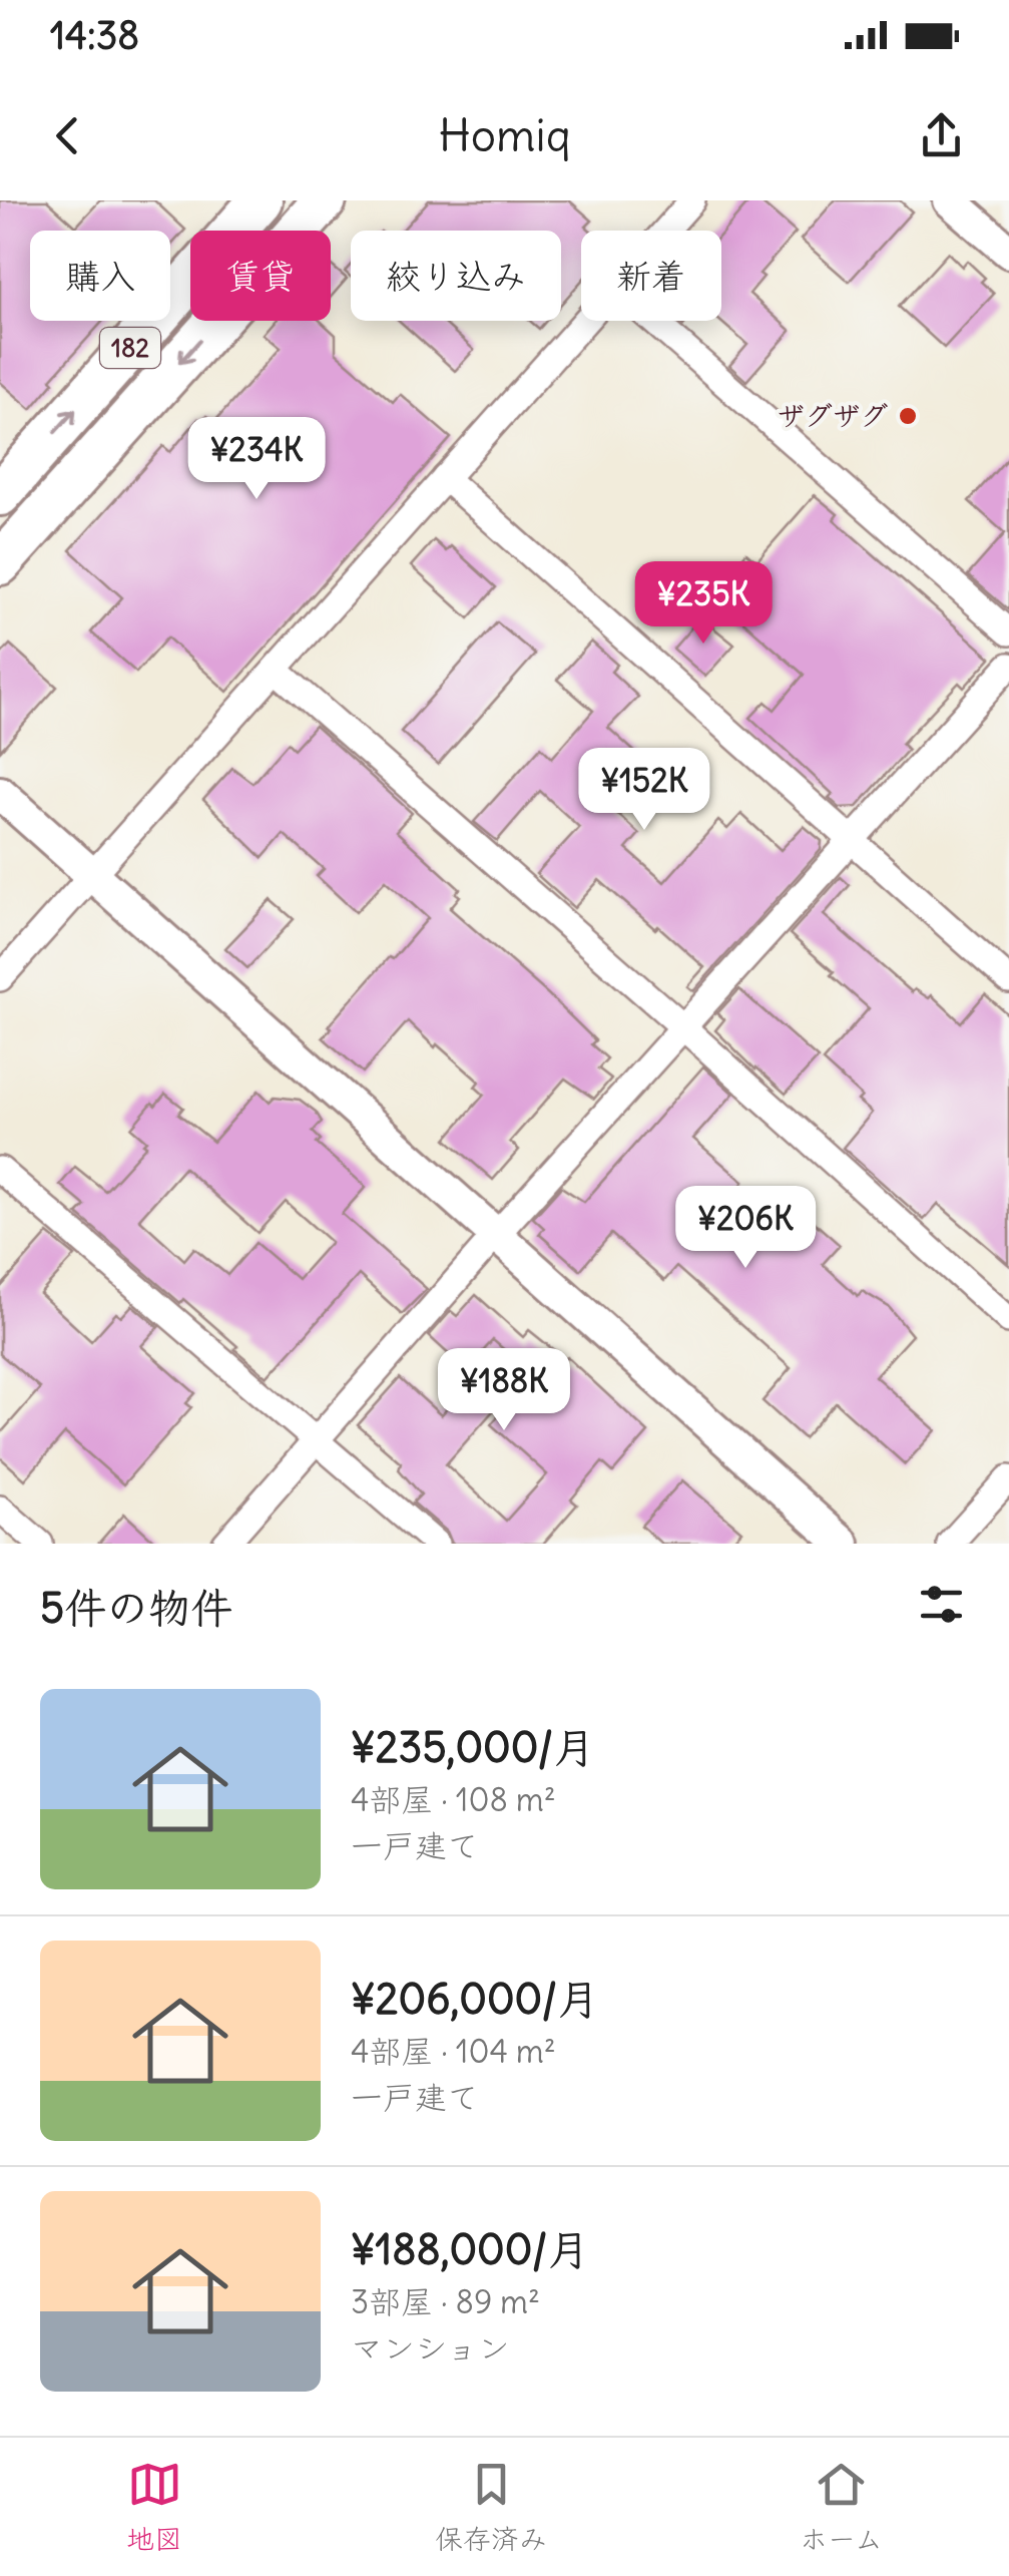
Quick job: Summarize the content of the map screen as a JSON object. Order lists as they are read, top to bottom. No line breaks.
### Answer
{"streets":{"highway":["182"]},"places":["ザグザグ"],"page":{"status":"14:38","header":"Homiq","chip":["購入","賃貸","絞り込み","新着"],"price":["¥234K","¥235K","¥152K","¥206K","¥188K"],"heading":"5件の物件","list":[{"name":"¥235,000/月","note":"4部屋 · 108 m² · 一戸建て"},{"name":"¥206,000/月","note":"4部屋 · 104 m² · 一戸建て"},{"name":"¥188,000/月","note":"3部屋 · 89 m² · マンション"}],"tabs":["地図","保存済み","ホーム"]}}
